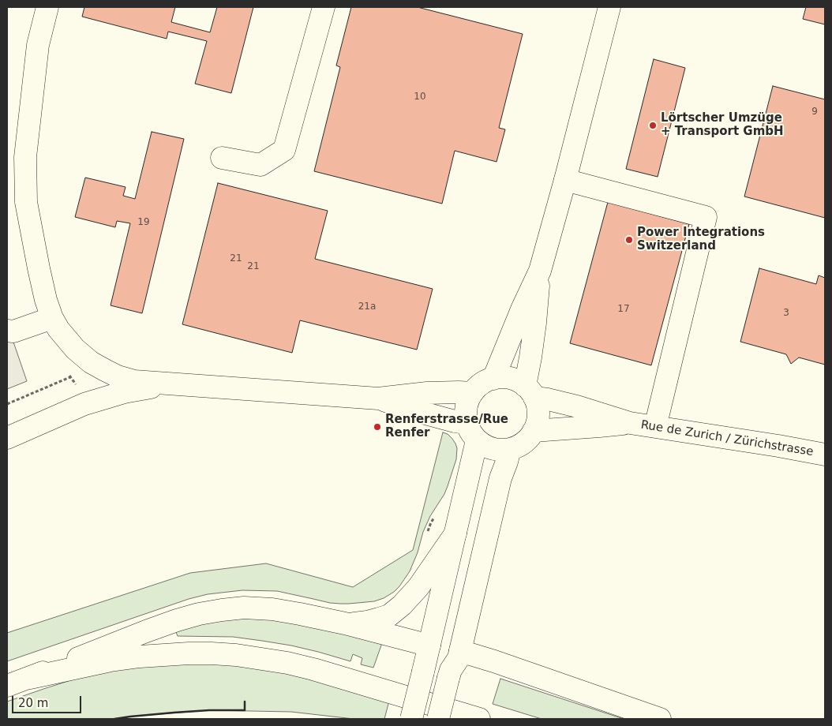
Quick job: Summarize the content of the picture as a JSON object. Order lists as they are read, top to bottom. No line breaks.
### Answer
{"streets":{"main road":["Rue de Zurich / Zürichstrasse"]},"places":["Lörtscher Umzüge + Transport GmbH","Power Integrations Switzerland","Renferstrasse/Rue Renfer"],"house_numbers":["10","9","19","21","21","21a","17","3"],"scale_bar":"20 m"}
